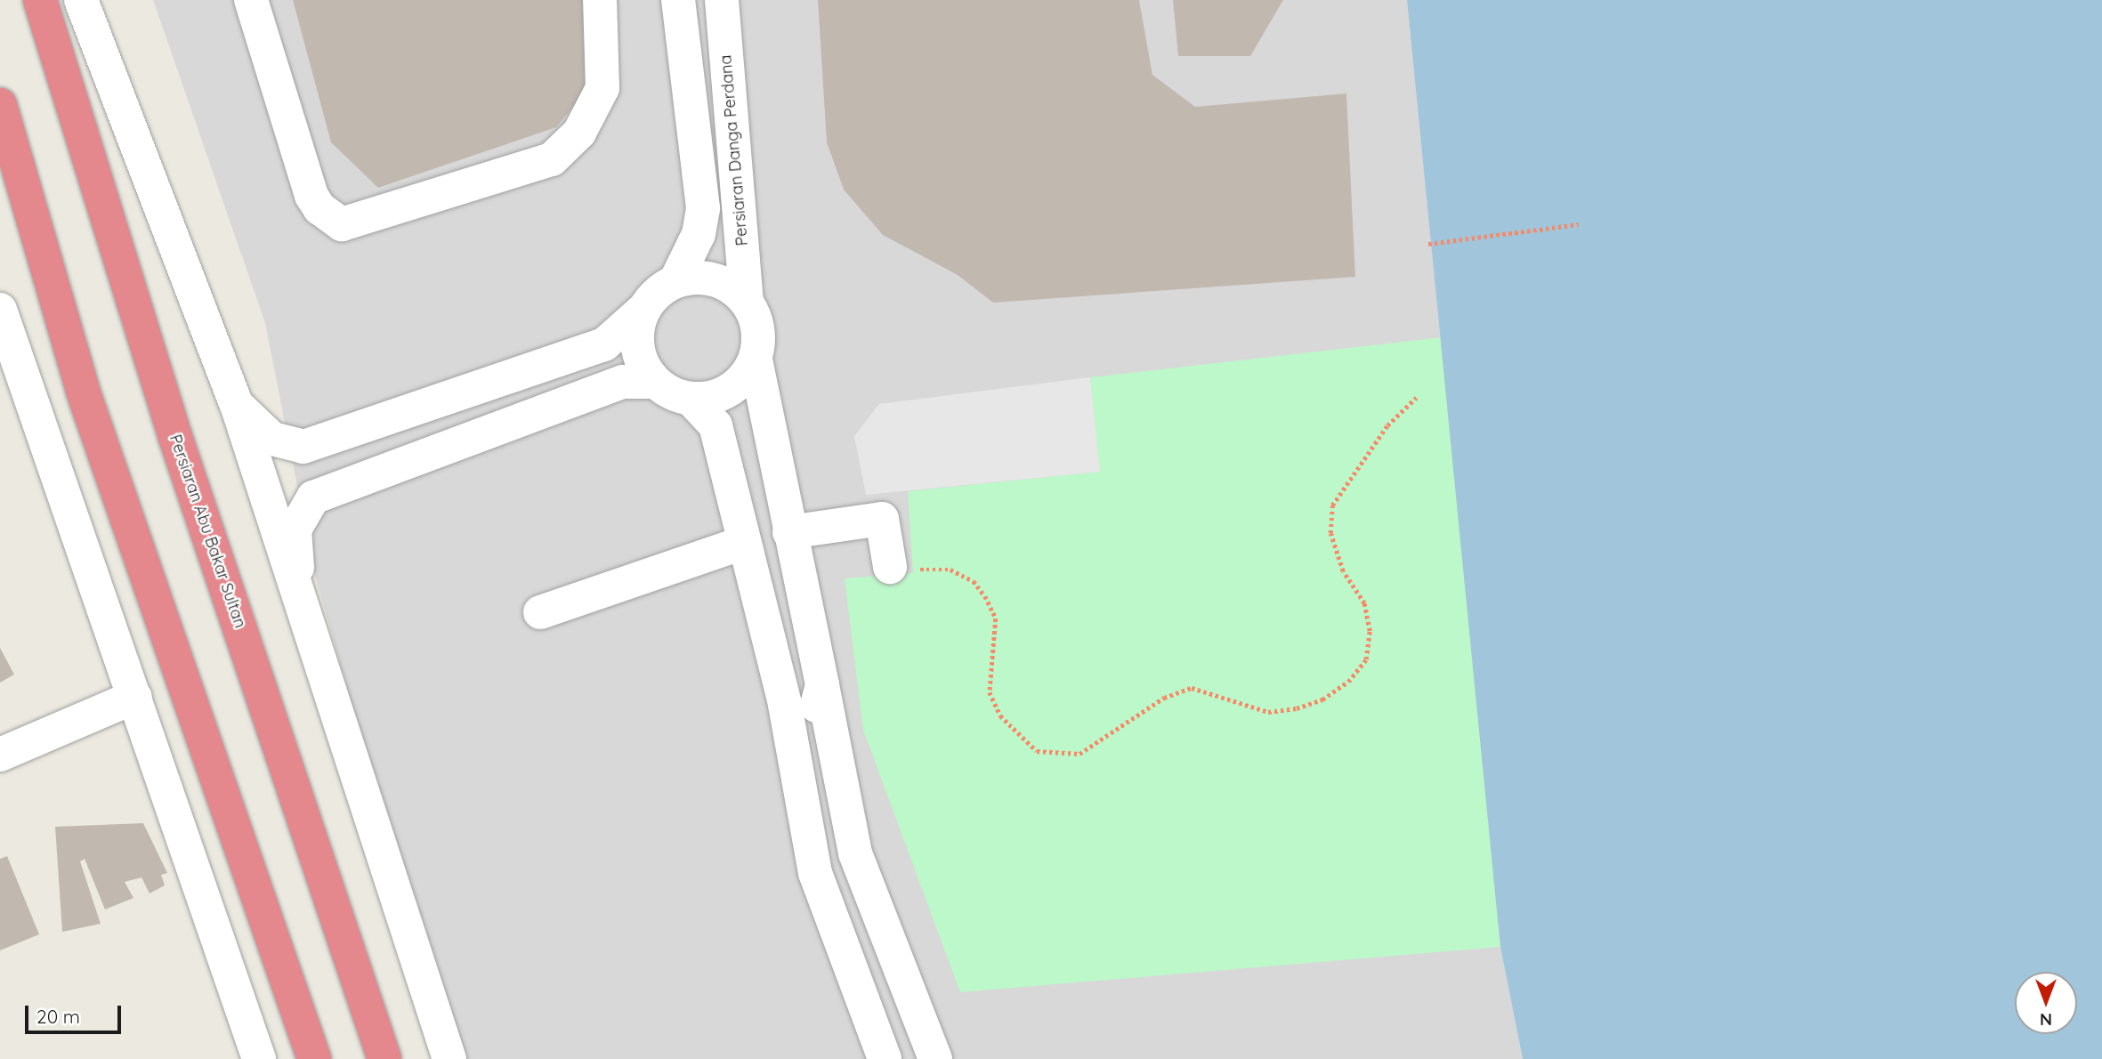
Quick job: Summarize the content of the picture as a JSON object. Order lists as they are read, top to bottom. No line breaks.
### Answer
{"streets":{"highway":["Persiaran Abu Bakar Sultan"],"street":["Persiaran Danga Perdana"]},"scale_bar":"20 m","north":"bottom"}
